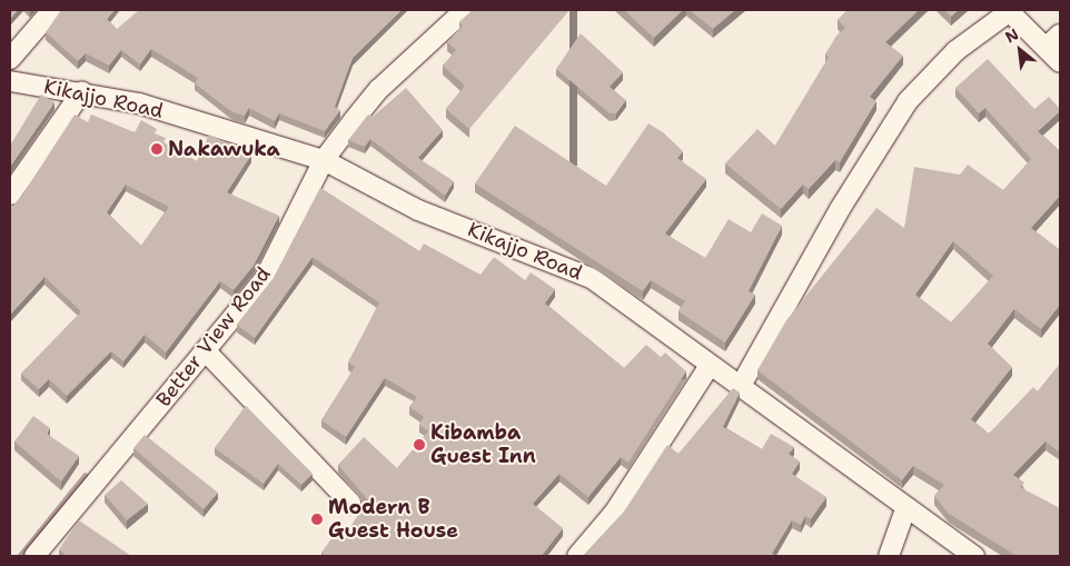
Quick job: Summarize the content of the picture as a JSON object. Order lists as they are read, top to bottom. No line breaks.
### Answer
{"streets":{"street":["Kikajjo Road","Better View Road"]},"crossings":[["Kikajjo Road","Better View Road"]],"places":["Nakawuka","Kibamba Guest Inn","Modern B Guest House"],"north":"top left"}
